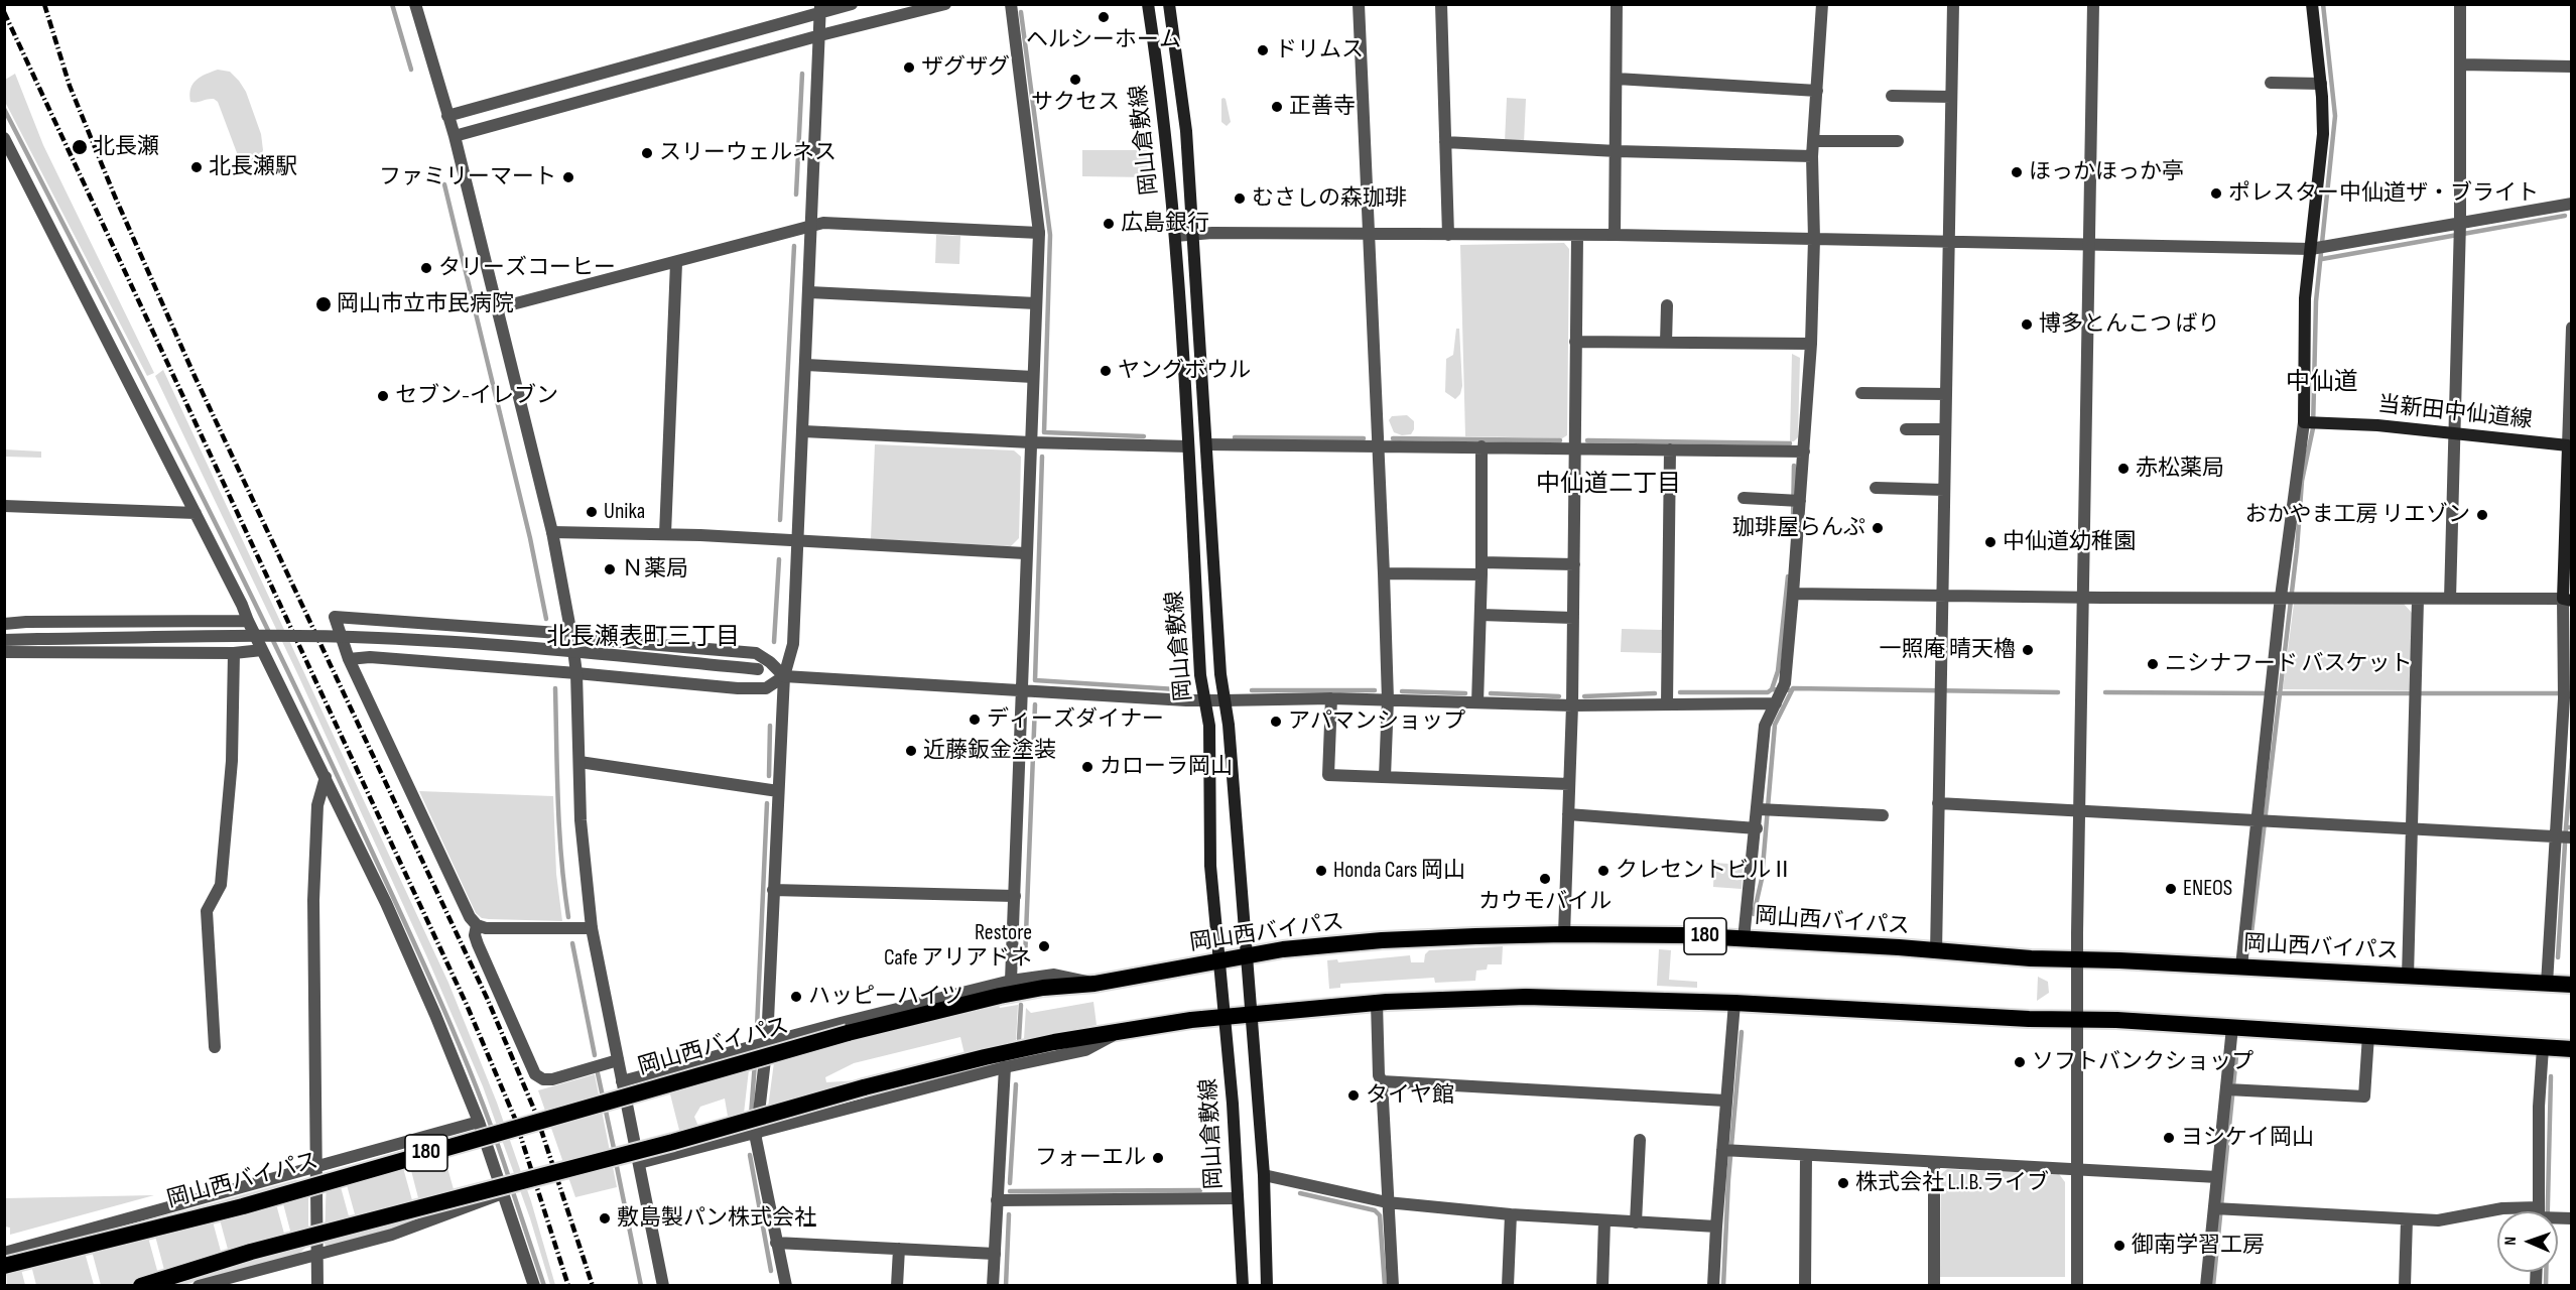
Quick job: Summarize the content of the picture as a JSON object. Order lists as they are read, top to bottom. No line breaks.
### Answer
{"streets":{"highway":["岡山西バイパス","180"],"main road":["岡山倉敷線","当新田中仙道線"]},"crossings":[["岡山倉敷線","岡山西バイパス"],["岡山倉敷線","180"]],"districts":["中仙道","中仙道二丁目","北長瀬表町三丁目"],"places":["ヘルシーホーム","ドリムス","ザグザグ","サクセス","正善寺","北長瀬","スリーウェルネス","北長瀬駅","ほっかほっか亭","ファミリーマート","ポレスター中仙道ザ・ブライト","むさしの森珈琲","広島銀行","タリーズコーヒー","岡山市立市民病院","博多とんこつ ばり","ヤングボウル","セブン-イレブン","赤松薬局","Unika","おかやま工房 リエゾン","珈琲屋らんぷ","中仙道幼稚園","Ｎ薬局","一照庵 晴天櫓","ニシナフード バスケット","ディーズダイナー","アパマンショップ","近藤鈑金塗装","カローラ岡山","Honda Cars 岡山","クレセントビルⅡ","カウモバイル","ENEOS","Restore Cafe アリアドネ","ハッピーハイツ","ソフトバンクショップ","タイヤ館","ヨシケイ岡山","フォーエル","株式会社 L.I.B.ライブ","敷島製パン株式会社","御南学習工房"],"north":"left"}
